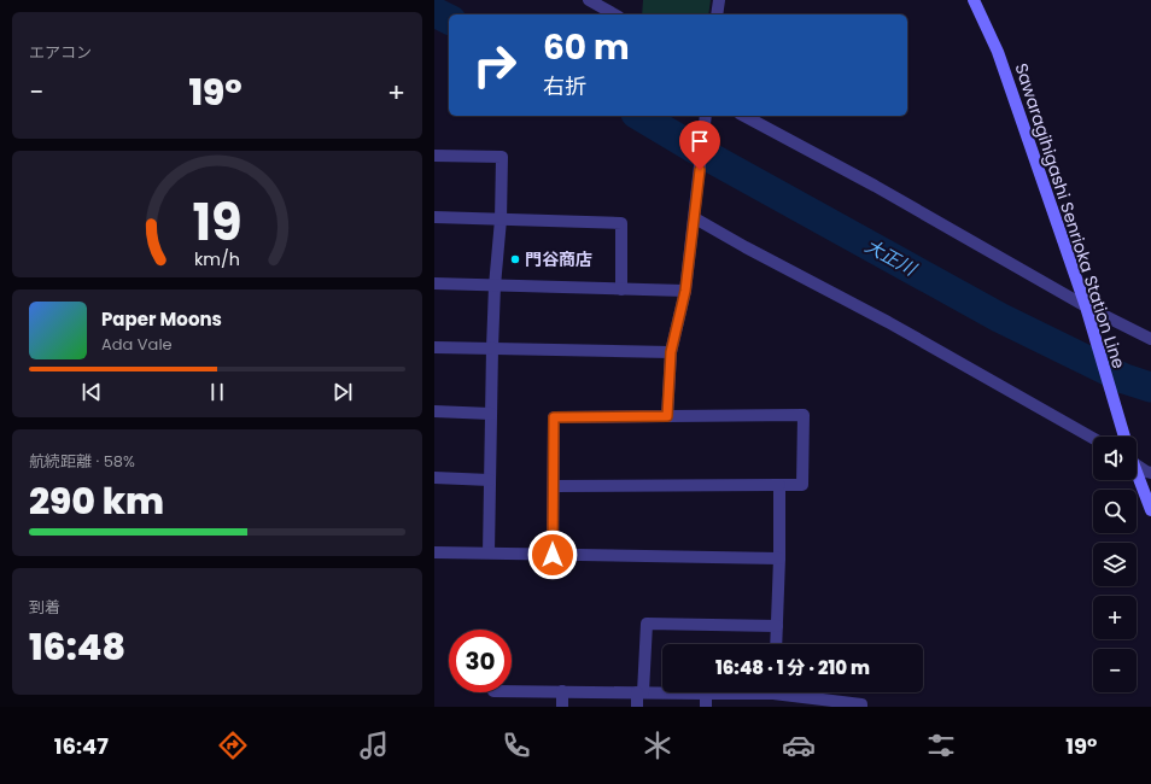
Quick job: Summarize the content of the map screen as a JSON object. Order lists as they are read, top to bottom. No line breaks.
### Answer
{"streets":{"main road":["Sawaragihigashi Senrioka Station Line"]},"water":["大正川"],"places":["門谷商店"],"page":{"tile":["エアコン",["航続距離 · 58%","290 km"],["到着","16:48"]],"turn":["60 m","右折"],"heat":["−","19°","+"],"song":["Paper Moons","Ada Vale"],"map_buttons":["+","−"],"limit":"30","trip":"16:48 · 1 分 · 210 m","tabs":["16:47","19°"],"gauge":["19","km/h"]}}
